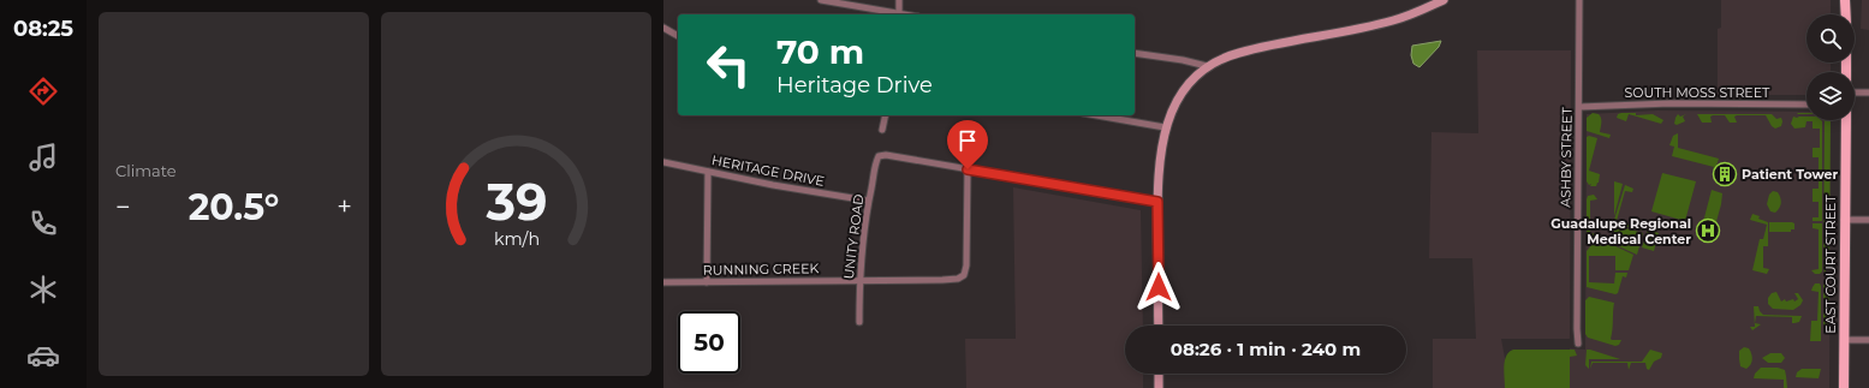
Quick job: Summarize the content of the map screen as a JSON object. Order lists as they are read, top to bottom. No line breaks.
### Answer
{"streets":{"main road":["EAST COURT STREET"],"street":["SOUTH MOSS STREET","ASHBY STREET","HERITAGE DRIVE","UNITY ROAD","RUNNING CREEK"]},"crossings":[["SOUTH MOSS STREET","ASHBY STREET"],["HERITAGE DRIVE","UNITY ROAD"],["UNITY ROAD","RUNNING CREEK"]],"places":{"building":["Patient Tower"],"hospital":["Guadalupe Regional Medical Center"]},"page":{"tabs":"08:25","tile":"Climate","turn":["70 m","Heritage Drive"],"heat":["−","20.5°","+"],"limit":"50","trip":"08:26 · 1 min · 240 m","gauge":["39","km/h"]}}
